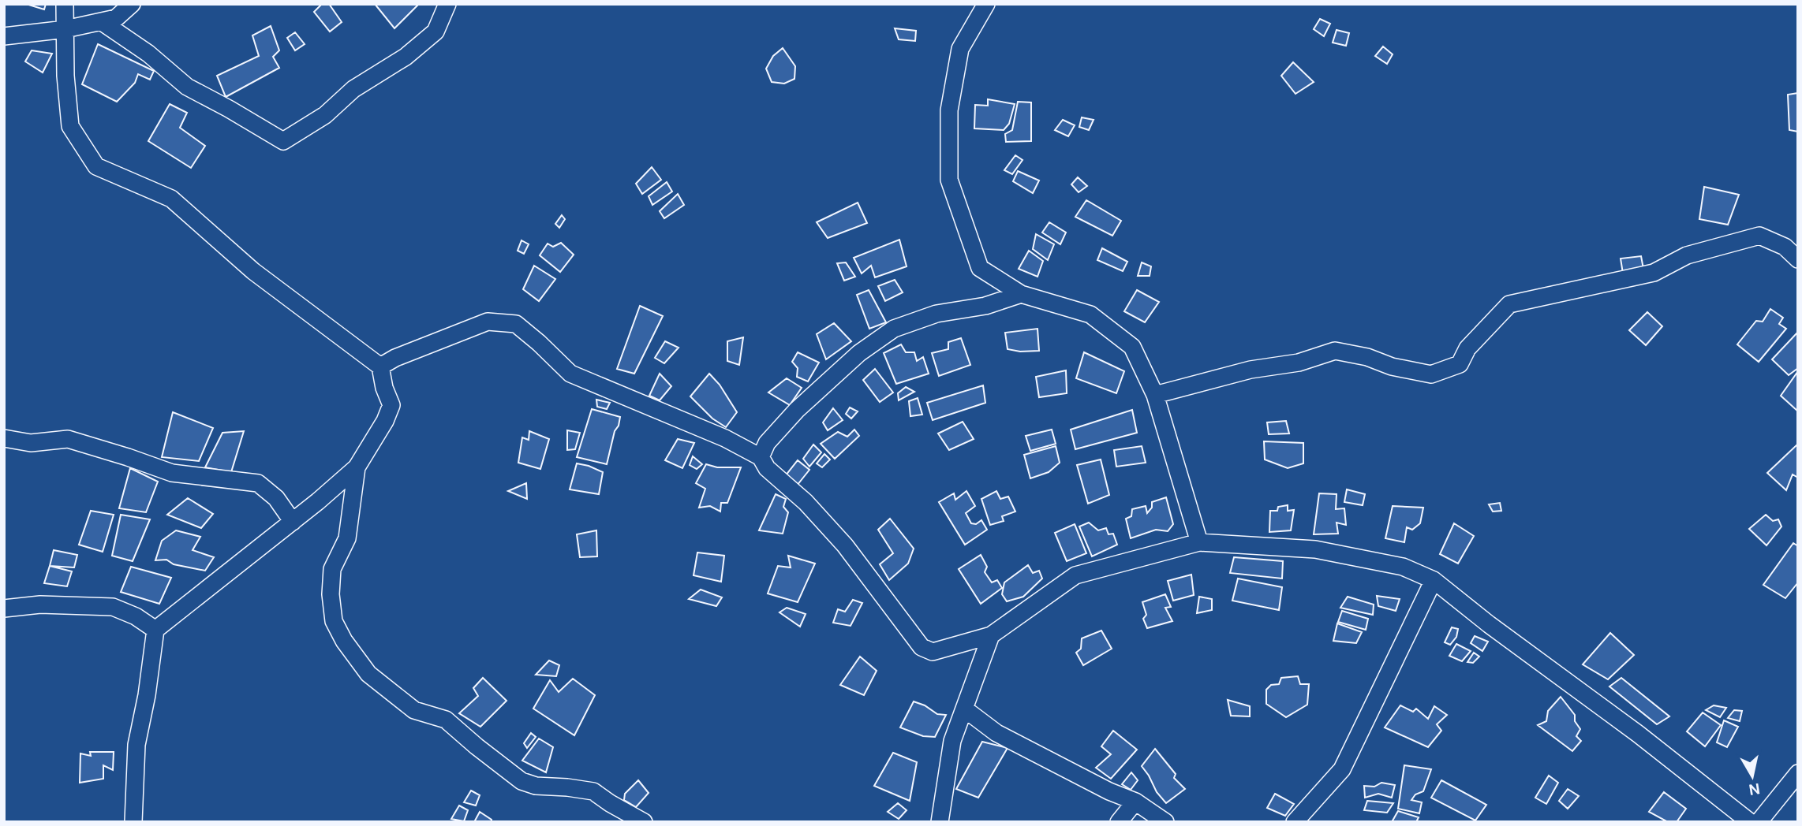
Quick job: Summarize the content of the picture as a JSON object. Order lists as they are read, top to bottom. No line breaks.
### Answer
{"north":"bottom"}
